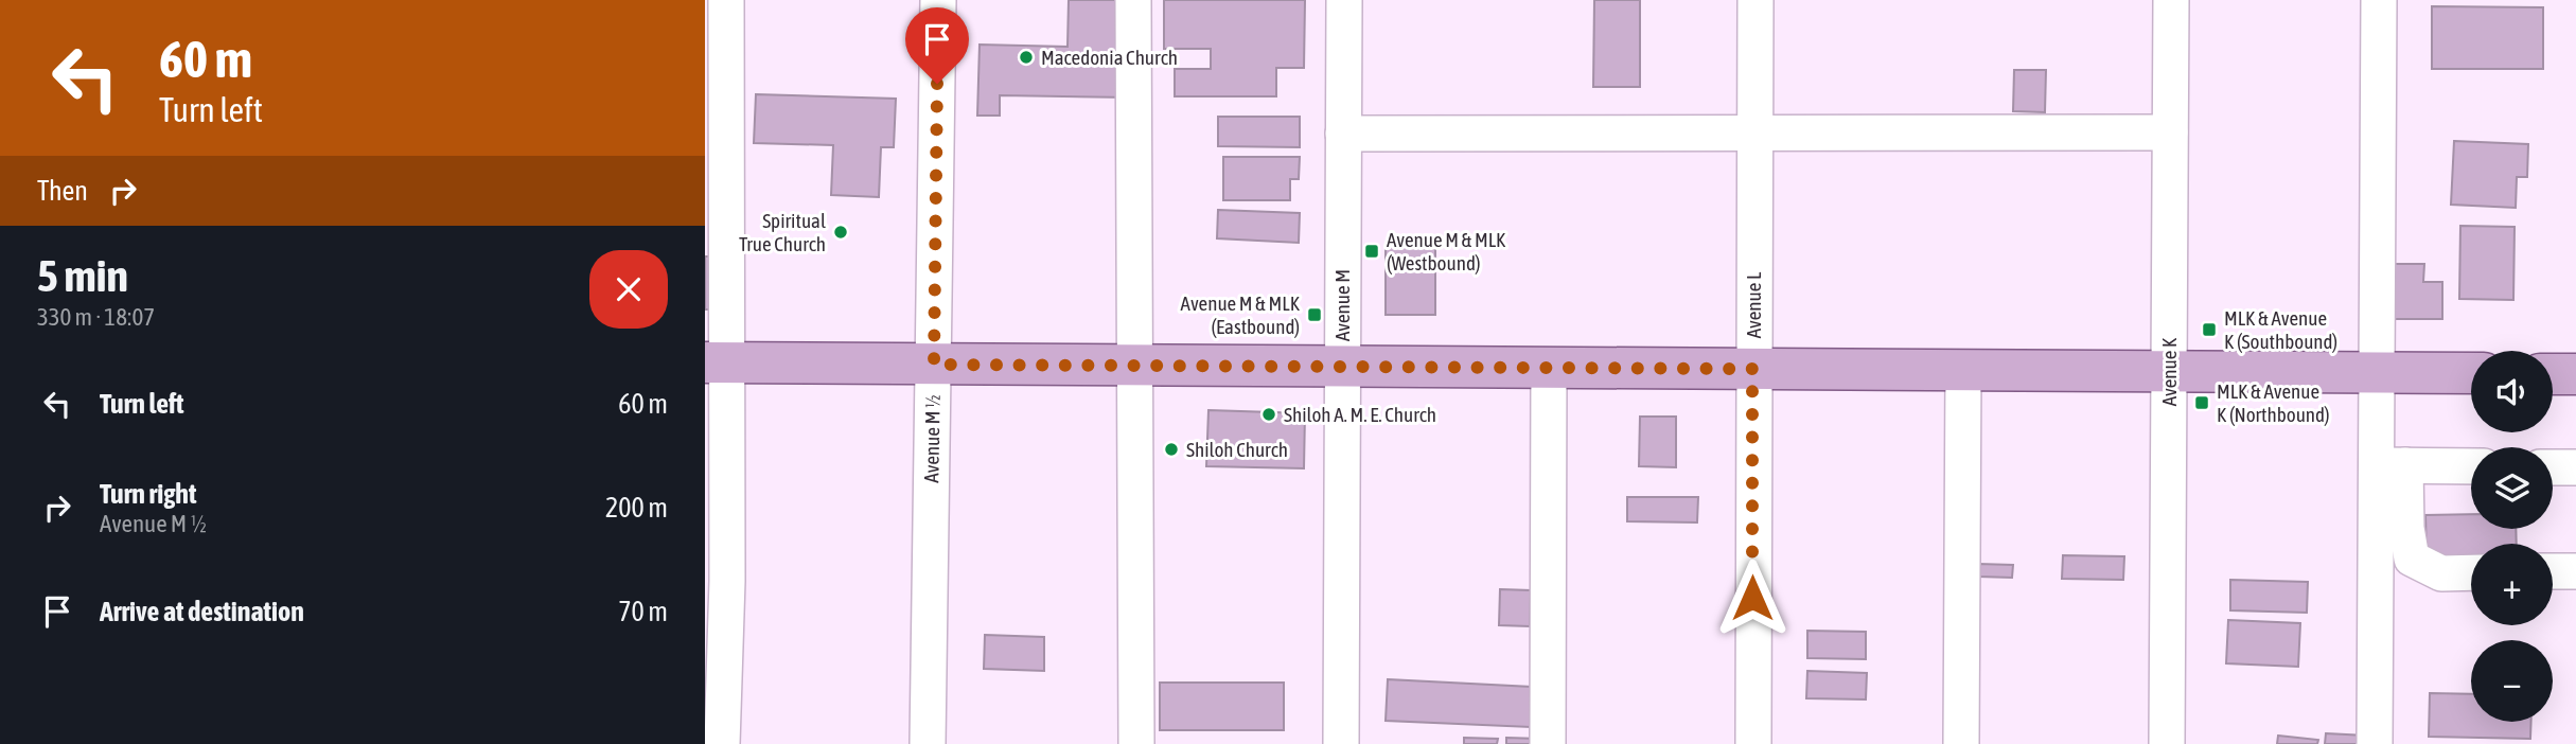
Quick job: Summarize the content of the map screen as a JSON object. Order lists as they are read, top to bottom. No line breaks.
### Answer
{"streets":{"street":["Avenue M","Avenue L","Avenue K","Avenue M ½"]},"places":{"other":["Macedonia Church","Spiritual True Church","Shiloh A. M. E. Church","Shiloh Church"],"transit":["Avenue M & MLK (Westbound)","Avenue M & MLK (Eastbound)","MLK & Avenue K (Southbound)","MLK & Avenue K (Northbound)"]},"page":{"turn":["60 m","Turn left"],"then":"Then","heading":["5 min","330 m · 18:07"],"map_buttons":["+","−"],"list":[{"name":"Turn left","value":"60 m"},{"name":"Turn right","note":"Avenue M ½","value":"200 m"},{"name":"Arrive at destination","value":"70 m"}]}}
